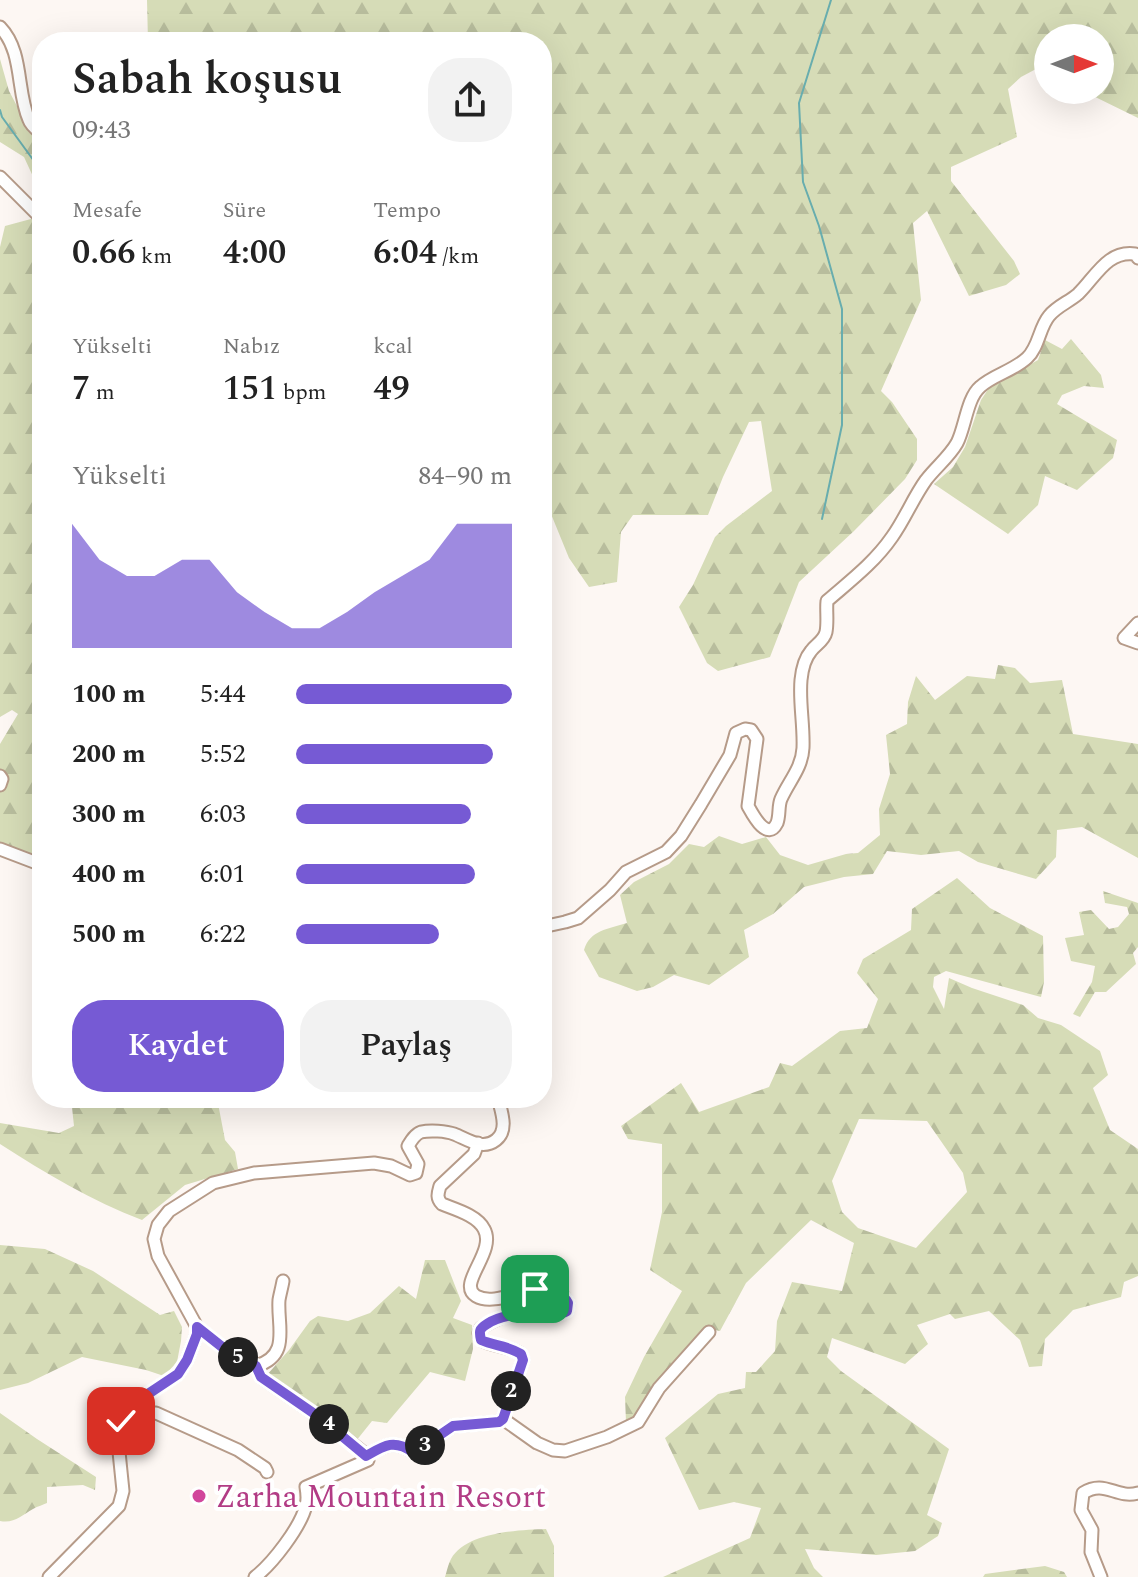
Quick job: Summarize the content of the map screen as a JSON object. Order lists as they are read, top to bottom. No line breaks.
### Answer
{"places":["Zarha Mountain Resort"],"north":"right","page":{"heading":["Sabah koşusu","09:43"],"stats":[["Mesafe","0.66 km"],["Süre","4:00"],["Tempo","6:04 /km"],["Yükselti","7 m"],["Nabız","151 bpm"],["kcal","49"]],"chart":["Yükselti","84–90 m"],"list":[{"name":"100 m","note":"5:44"},{"name":"200 m","note":"5:52"},{"name":"300 m","note":"6:03"},{"name":"400 m","note":"6:01"},{"name":"500 m","note":"6:22"}],"buttons":["Kaydet","Paylaş"],"pins":["5","2","4","3"]}}
